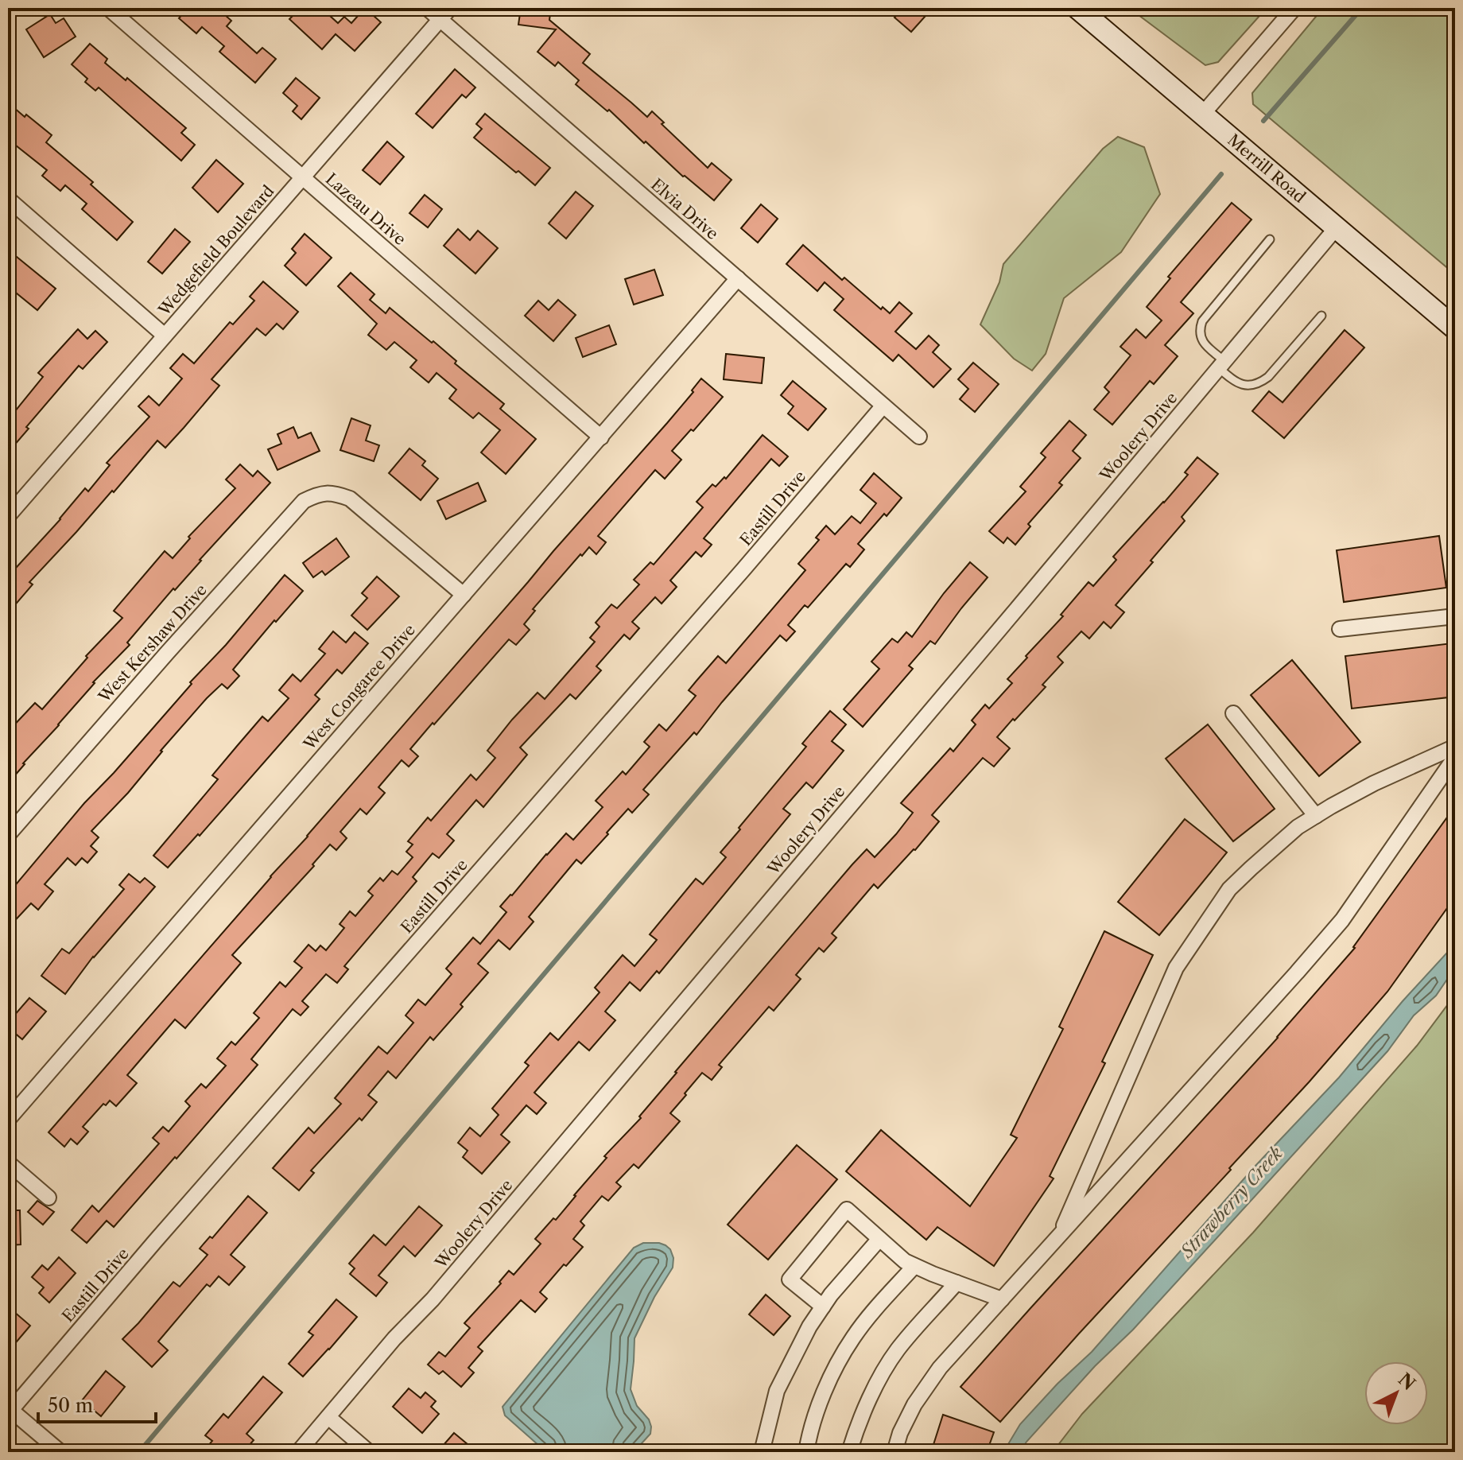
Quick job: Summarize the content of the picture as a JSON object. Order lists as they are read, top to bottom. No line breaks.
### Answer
{"streets":{"main road":["Merrill Road"],"street":["Lazeau Drive","Elvia Drive","Wedgefield Boulevard","Woolery Drive","Eastill Drive","West Kershaw Drive","West Congaree Drive"]},"crossings":[["Merrill Road","Woolery Drive"],["Lazeau Drive","Wedgefield Boulevard"],["Lazeau Drive","West Congaree Drive"],["Elvia Drive","Wedgefield Boulevard"],["Elvia Drive","Eastill Drive"],["Elvia Drive","West Congaree Drive"],["West Kershaw Drive","West Congaree Drive"]],"water":["Strawberry Creek"],"scale_bar":"50 m","north":"top right"}
